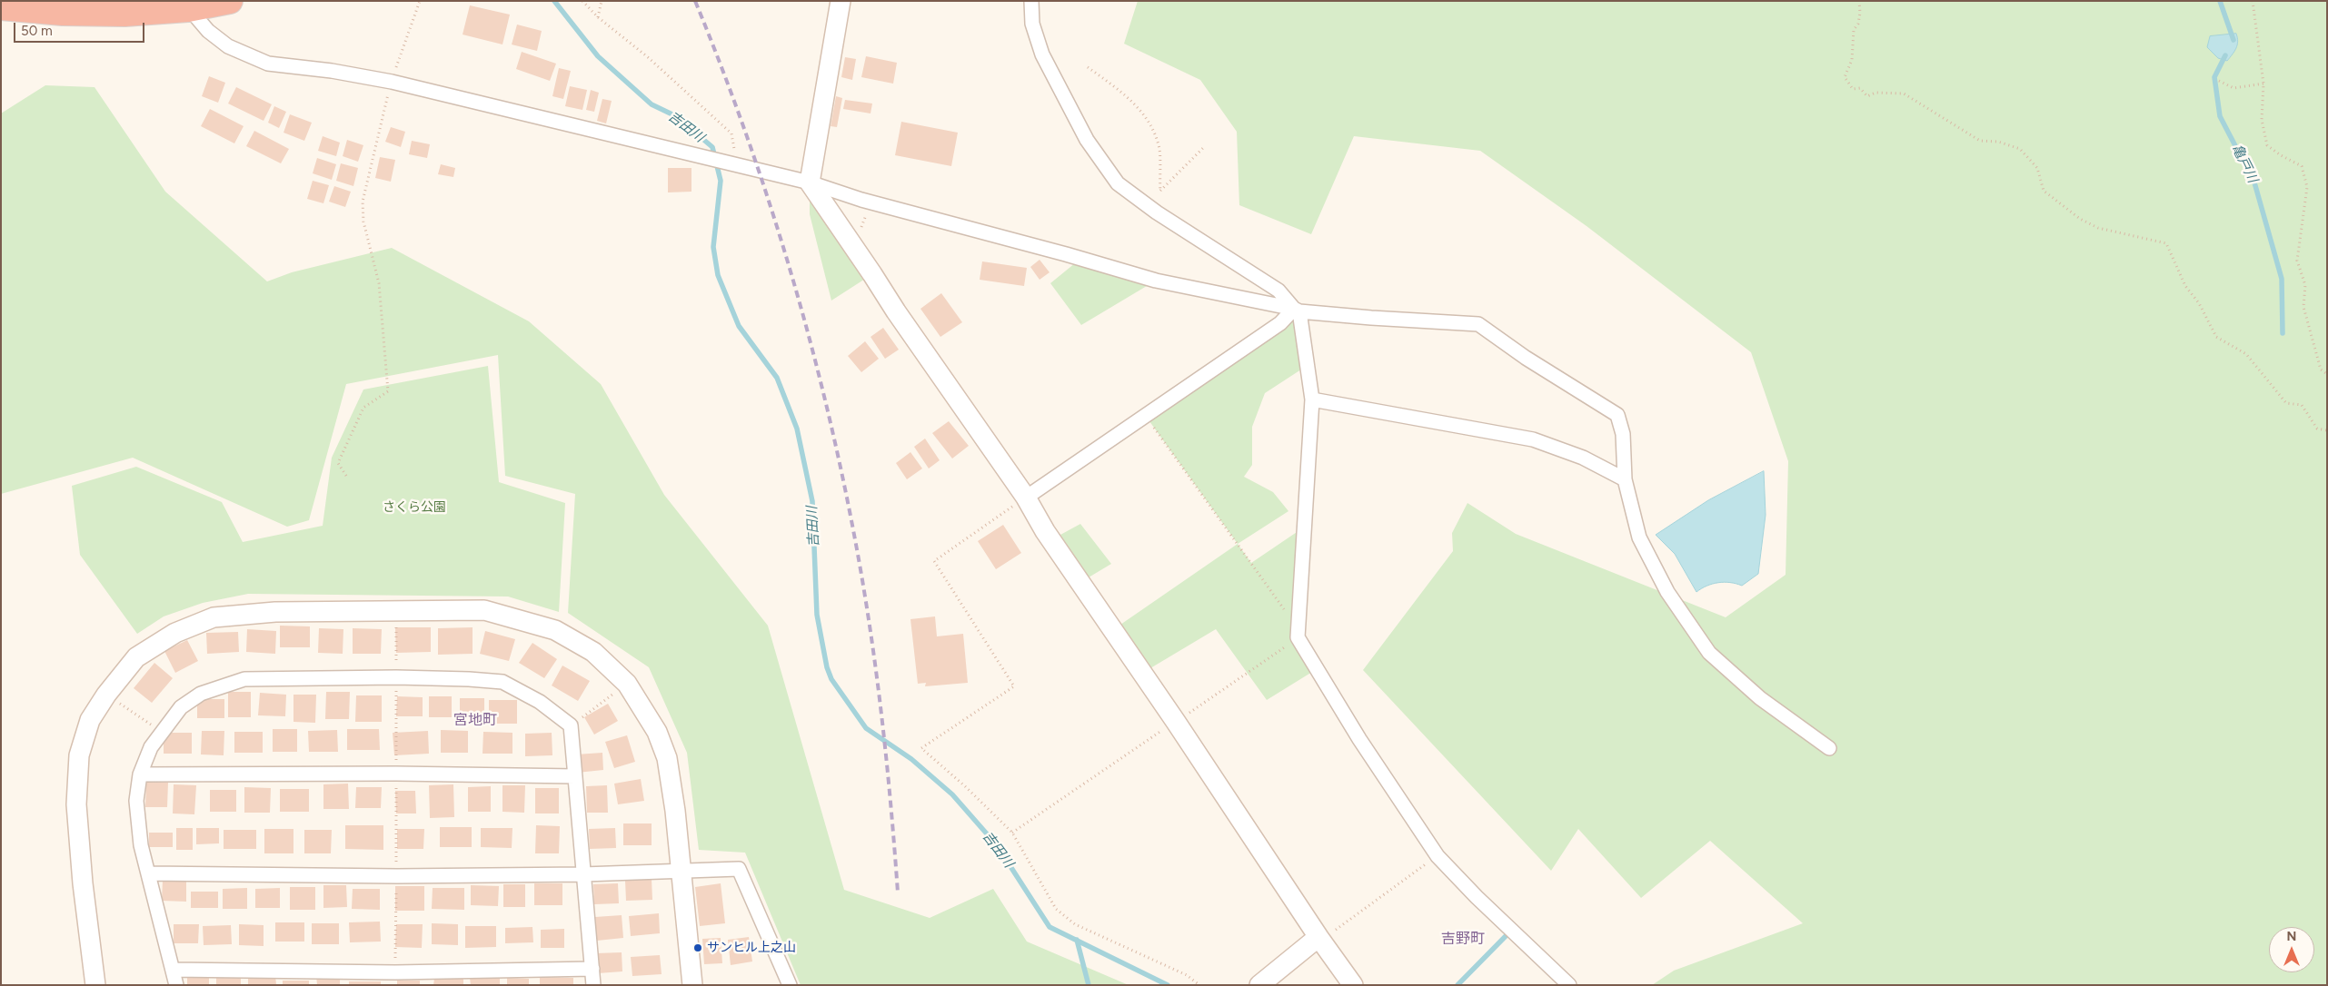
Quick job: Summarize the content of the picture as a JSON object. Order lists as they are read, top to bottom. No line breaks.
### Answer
{"districts":["宮地町","吉野町"],"water":["吉田川","亀戸川"],"parks":["さくら公園"],"places":["サンヒル上之山"],"scale_bar":"50 m","north":"top"}
